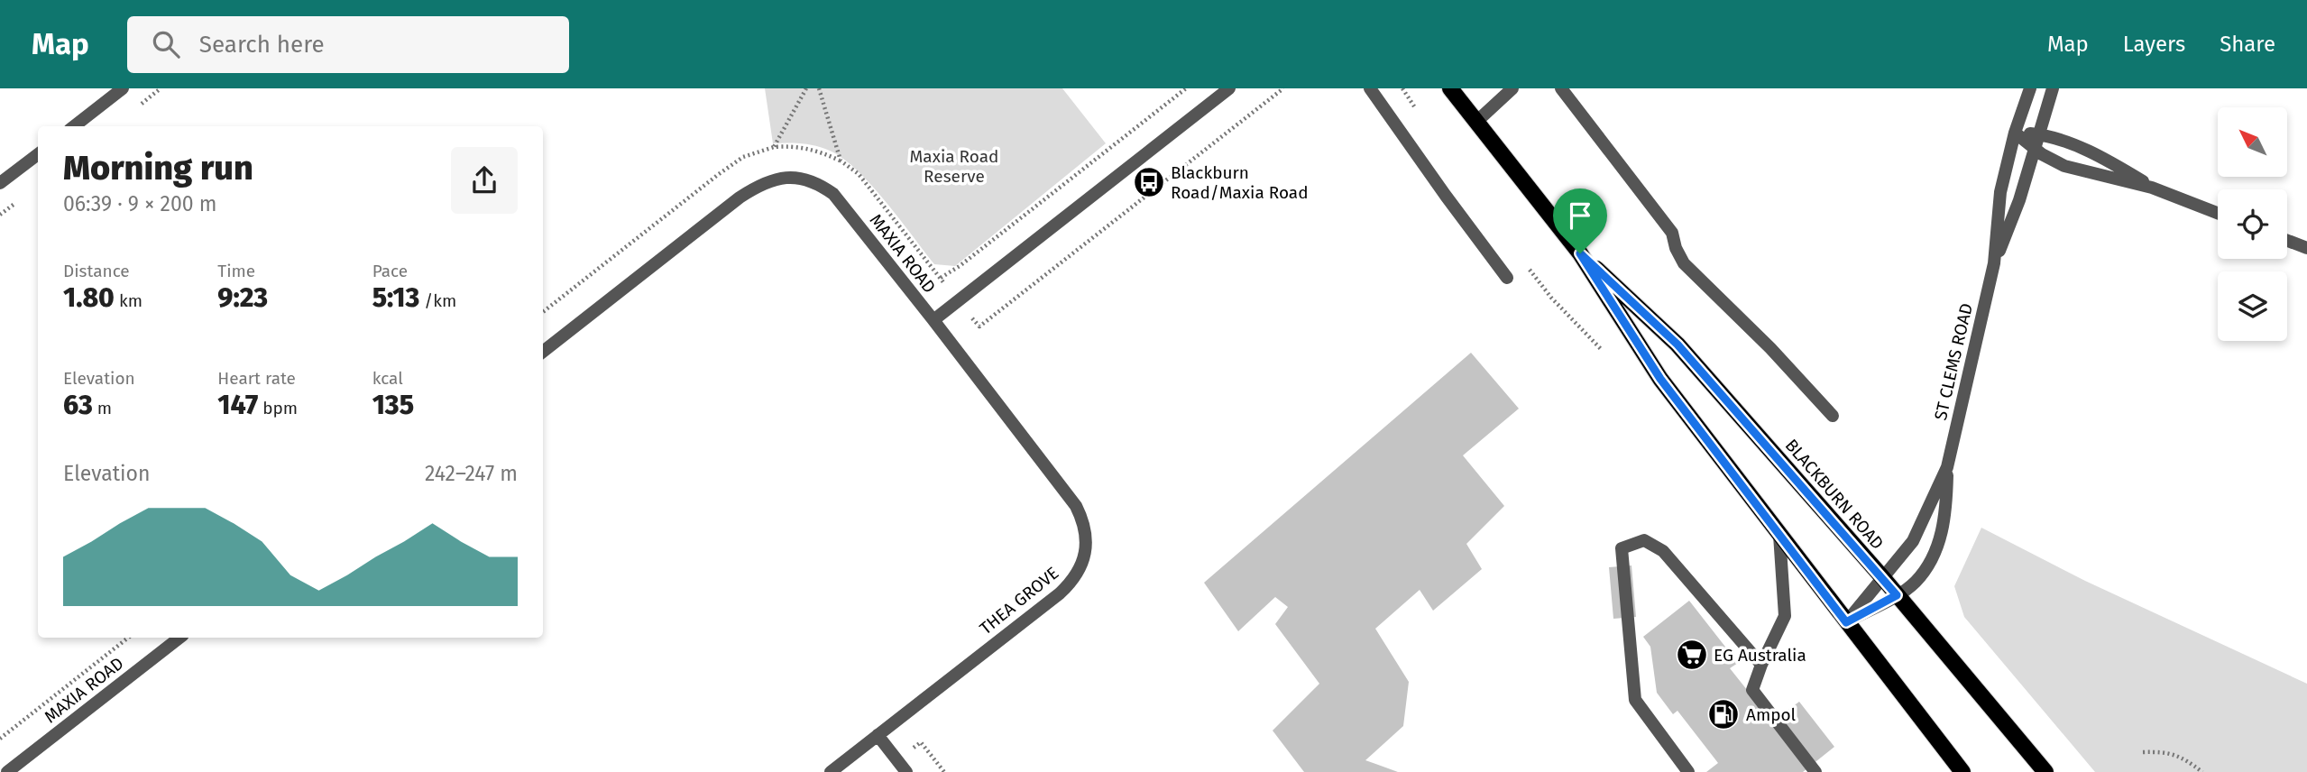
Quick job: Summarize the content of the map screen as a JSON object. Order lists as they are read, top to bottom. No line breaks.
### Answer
{"streets":{"main road":["BLACKBURN ROAD"],"street":["MAXIA ROAD","ST CLEMS ROAD","THEA GROVE"]},"crossings":[["MAXIA ROAD","THEA GROVE"],["ST CLEMS ROAD","BLACKBURN ROAD"]],"parks":["Maxia Road Reserve"],"places":{"bus stop":["Blackburn Road/Maxia Road"],"supermarket":["EG Australia"],"fuel station":["Ampol"]},"north":"top left","page":{"header":"Map","search":"Search here","nav":["Map","Layers","Share"],"heading":["Morning run","06:39 · 9 × 200 m"],"stats":[["Distance","1.80 km"],["Time","9:23"],["Pace","5:13 /km"],["Elevation","63 m"],["Heart rate","147 bpm"],["kcal","135"]],"chart":["Elevation","242–247 m"]}}
